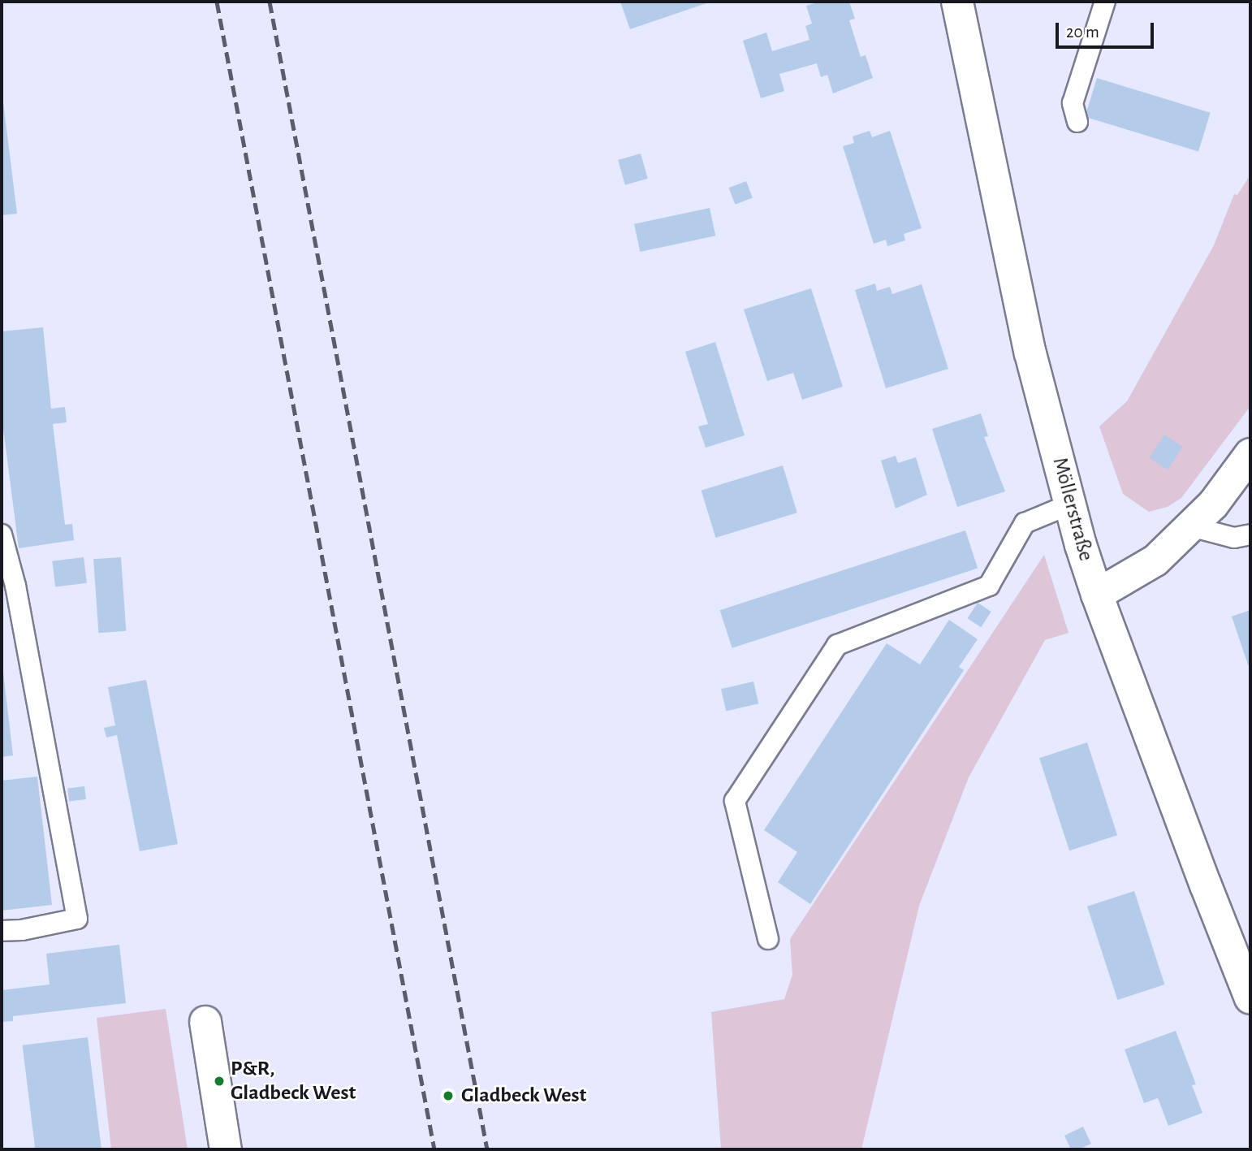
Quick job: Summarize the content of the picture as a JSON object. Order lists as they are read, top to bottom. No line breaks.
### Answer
{"streets":{"street":["Möllerstraße"]},"places":["P&R, Gladbeck West","Gladbeck West"],"scale_bar":"20 m"}
